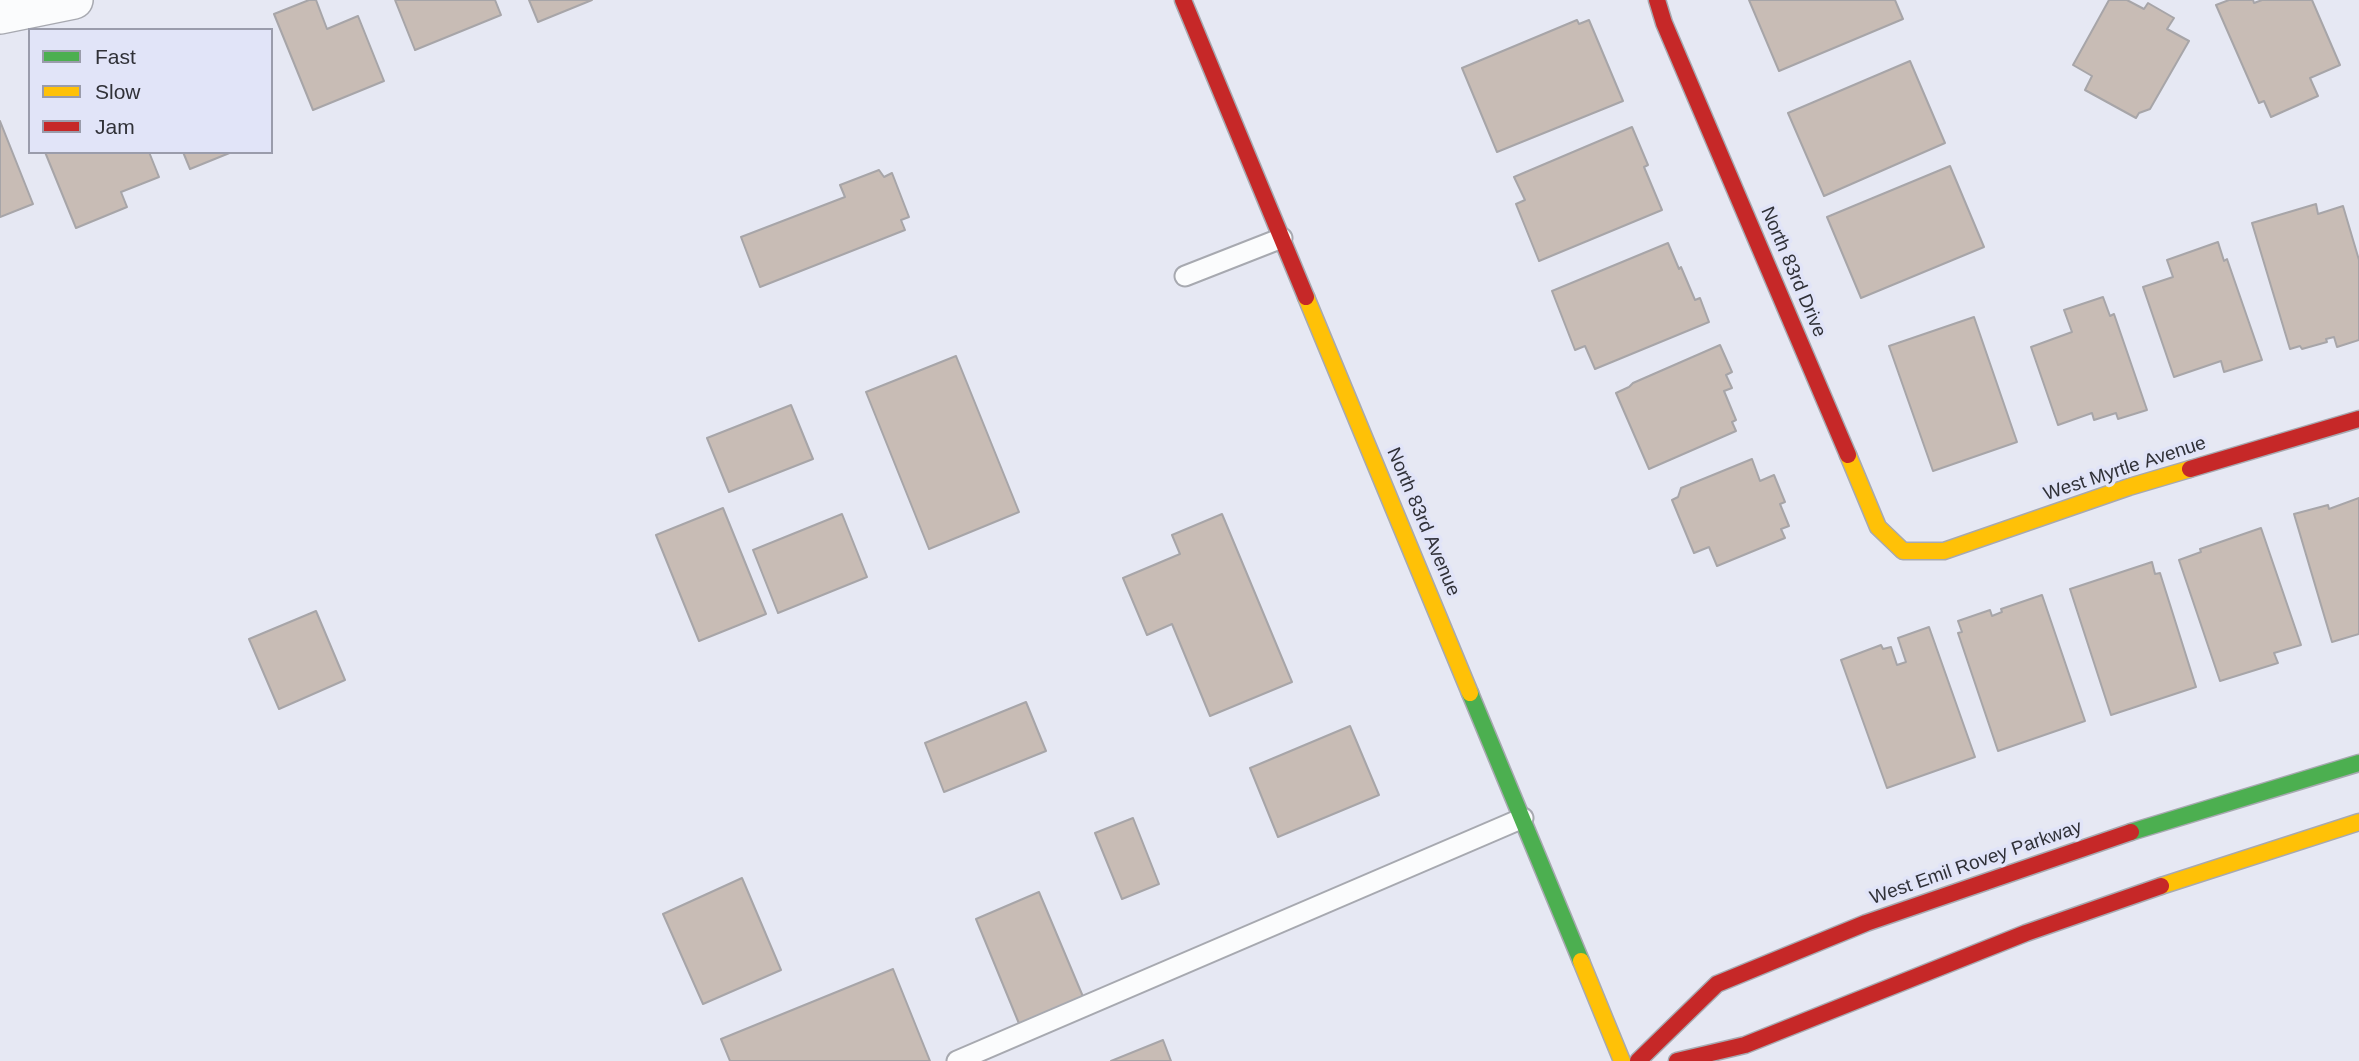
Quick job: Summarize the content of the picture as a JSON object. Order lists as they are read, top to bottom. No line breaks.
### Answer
{"streets":{"street":["North 83rd Drive","West Myrtle Avenue","North 83rd Avenue","West Emil Rovey Parkway"]},"crossings":[["North 83rd Drive","West Myrtle Avenue"]],"legend":["Fast","Slow","Jam"]}
